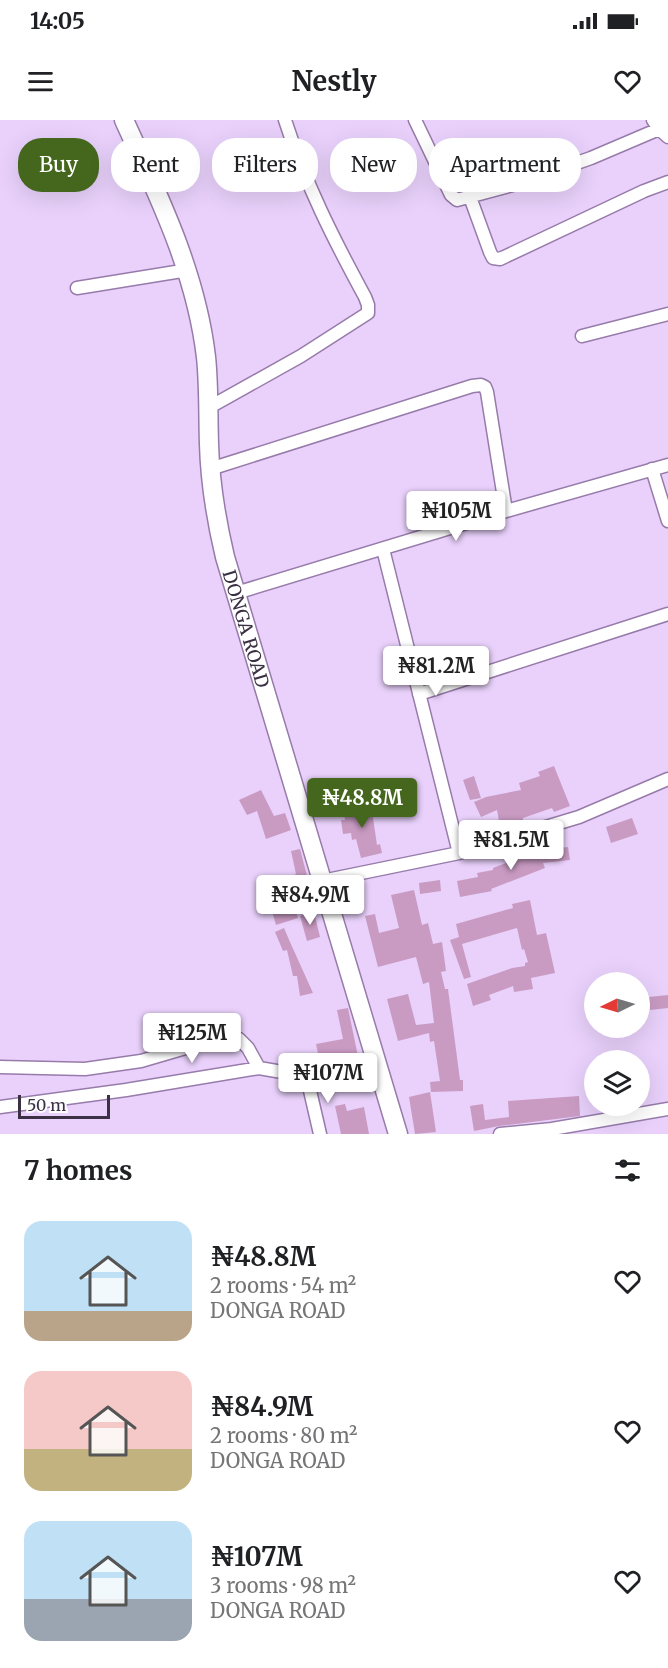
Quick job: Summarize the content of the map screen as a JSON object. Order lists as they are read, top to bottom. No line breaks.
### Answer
{"streets":{"street":["DONGA ROAD"]},"scale_bar":"50 m","north":"left","page":{"status":"14:05","header":"Nestly","chip":["Buy","Rent","Filters","New","Apartment"],"price":["₦105M","₦81.2M","₦48.8M","₦81.5M","₦84.9M","₦125M","₦107M"],"scale":"50 m","heading":"7 homes","list":[{"name":"₦48.8M","note":"2 rooms · 54 m² · DONGA ROAD"},{"name":"₦84.9M","note":"2 rooms · 80 m² · DONGA ROAD"},{"name":"₦107M","note":"3 rooms · 98 m² · DONGA ROAD"}]}}
